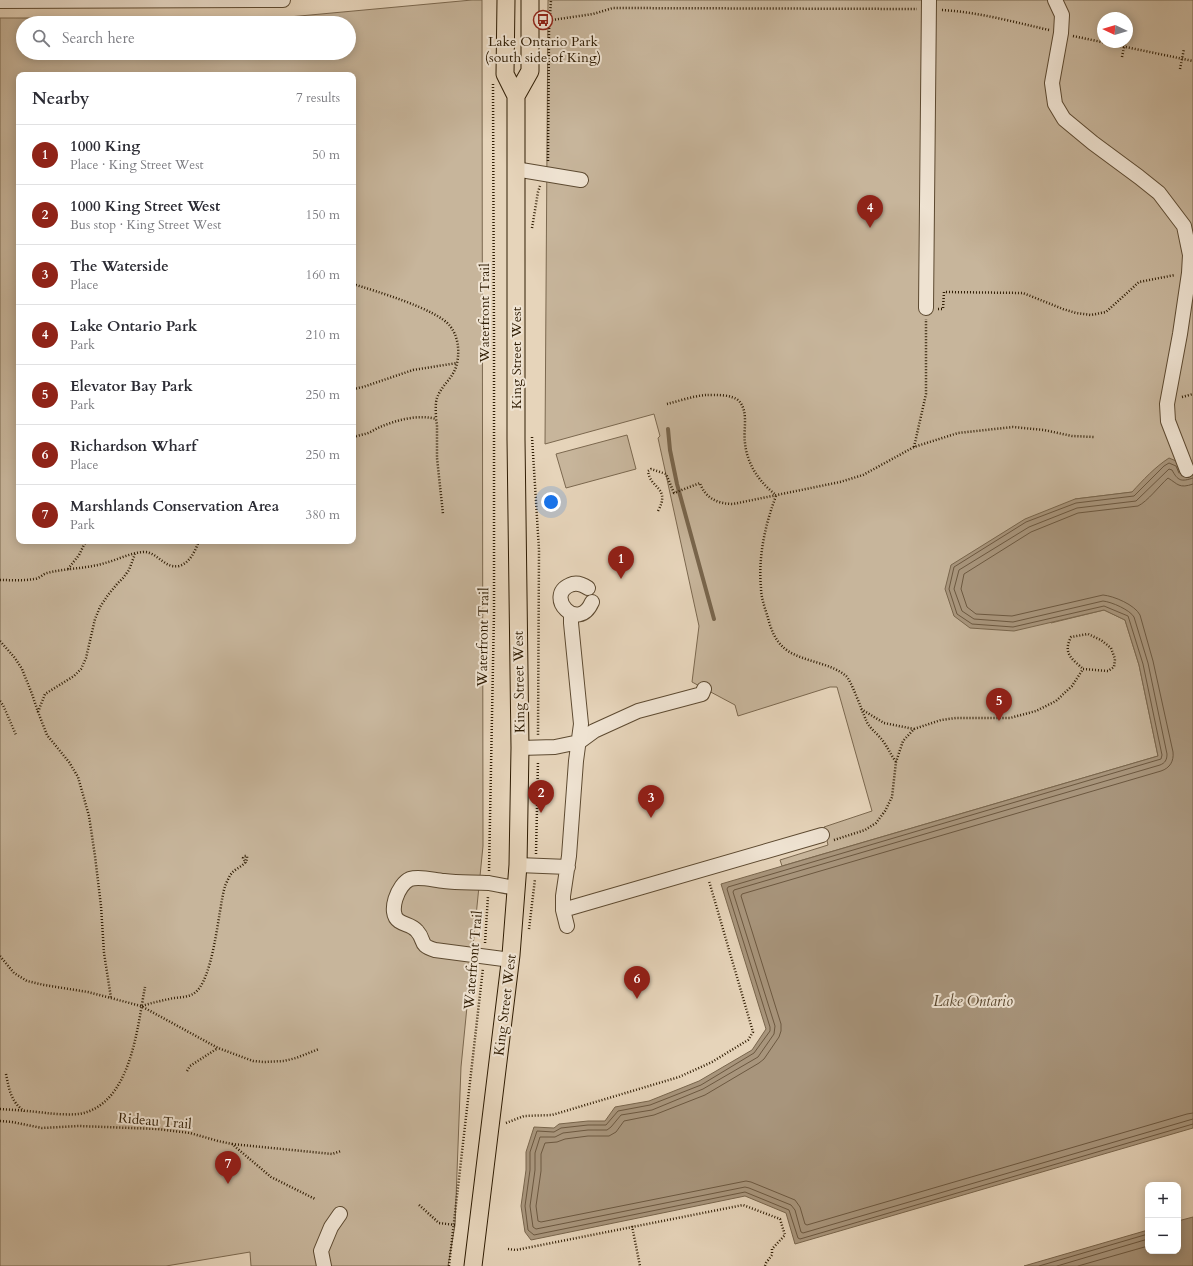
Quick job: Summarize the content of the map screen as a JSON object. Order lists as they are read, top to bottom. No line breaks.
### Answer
{"streets":{"main road":["King Street West"],"path":["Waterfront Trail","Rideau Trail"]},"water":["Lake Ontario"],"places":{"bus stop":["Lake Ontario Park (south side of King)"]},"north":"left","page":{"search":"Search here","heading":["Nearby","7 results"],"list":[{"mark":"1","name":"1000 King","note":"Place · King Street West","value":"50 m"},{"mark":"2","name":"1000 King Street West","note":"Bus stop · King Street West","value":"150 m"},{"mark":"3","name":"The Waterside","note":"Place","value":"160 m"},{"mark":"4","name":"Lake Ontario Park","note":"Park","value":"210 m"},{"mark":"5","name":"Elevator Bay Park","note":"Park","value":"250 m"},{"mark":"6","name":"Richardson Wharf","note":"Place","value":"250 m"},{"mark":"7","name":"Marshlands Conservation Area","note":"Park","value":"380 m"}],"pins":["4","1","5","2","3","6","7"],"map_buttons":["+","−"]}}
